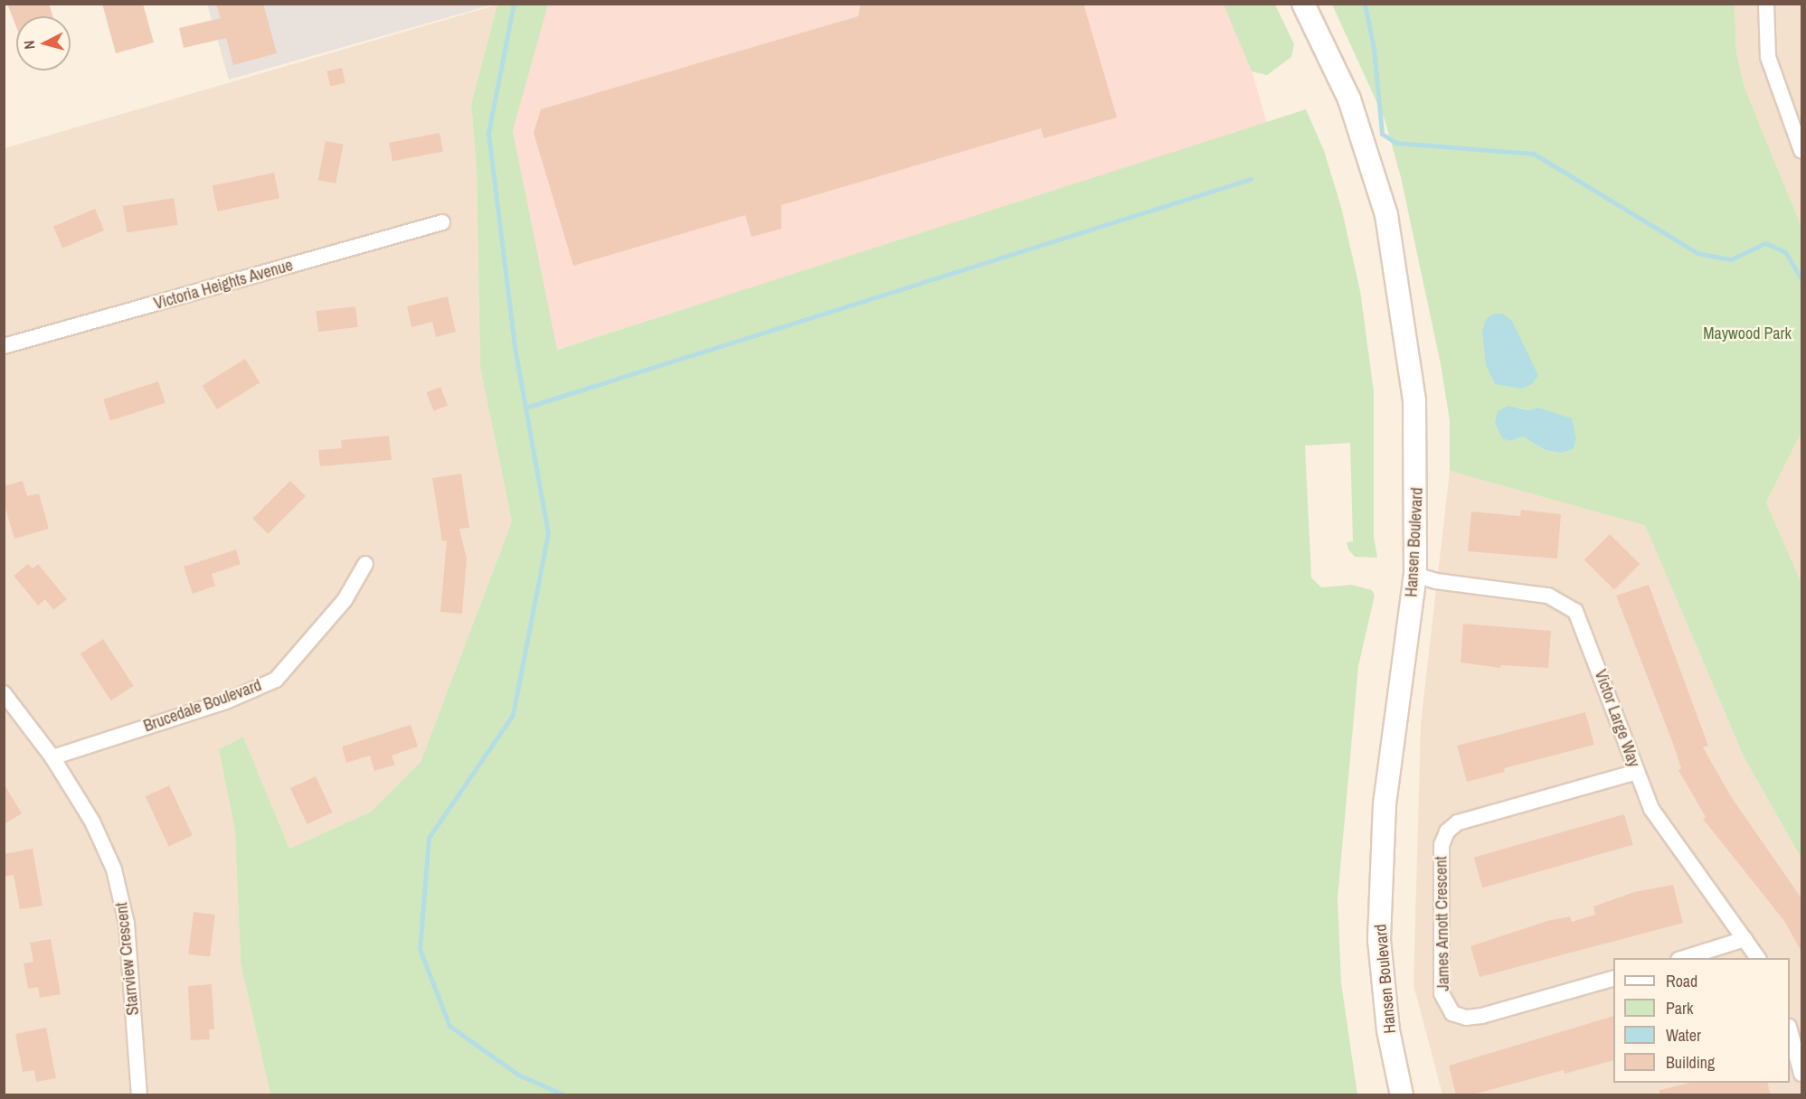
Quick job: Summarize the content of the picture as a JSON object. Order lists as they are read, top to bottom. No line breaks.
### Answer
{"streets":{"street":["Victoria Heights Avenue","Hansen Boulevard","Brucedale Boulevard","Victor Large Way","James Arnott Crescent","Starrview Crescent"]},"crossings":[["Hansen Boulevard","Victor Large Way"],["Brucedale Boulevard","Starrview Crescent"],["Victor Large Way","James Arnott Crescent"]],"parks":["Maywood Park"],"legend":["Road","Park","Water","Building"],"north":"left"}
